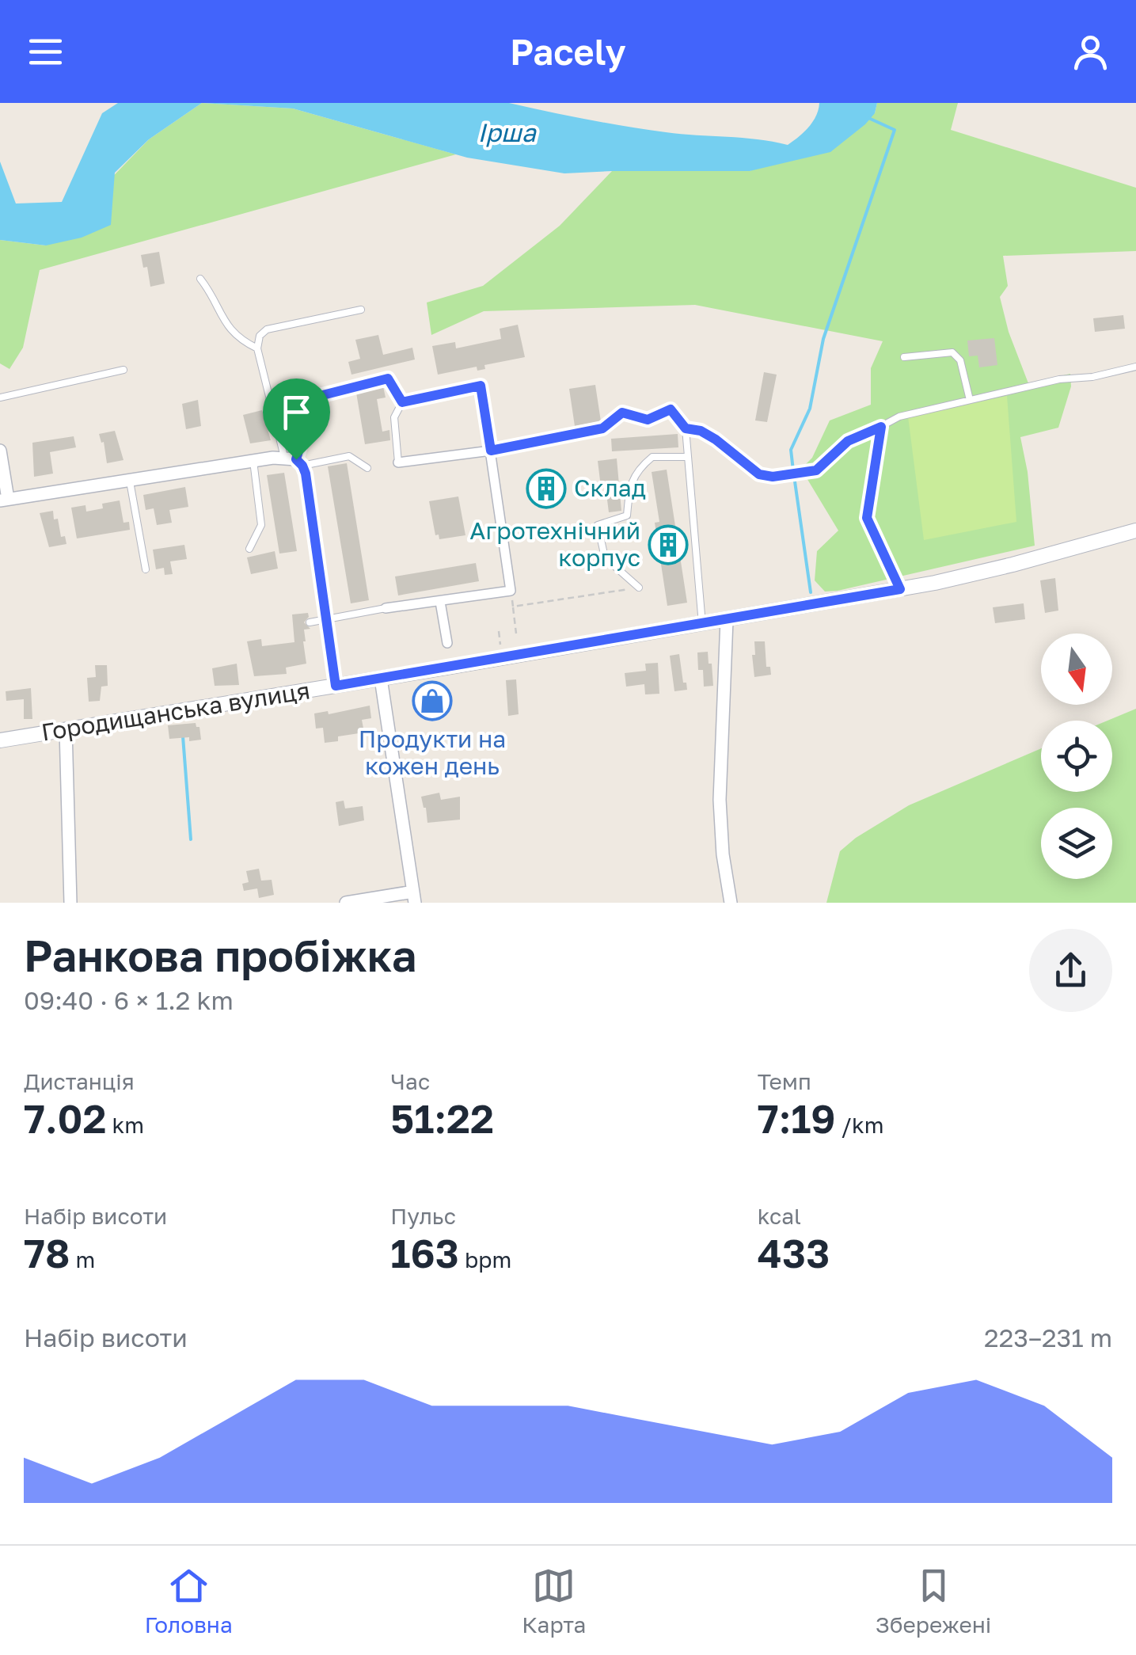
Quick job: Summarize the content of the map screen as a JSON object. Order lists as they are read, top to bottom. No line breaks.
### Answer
{"streets":{"street":["Городищанська вулиця"]},"water":["Ірша"],"places":{"building":["Склад","Агротехнічний корпус"],"shop":["Продукти на кожен день"]},"north":"bottom","page":{"header":"Pacely","heading":["Ранкова пробіжка","09:40 · 6 × 1.2 km"],"stats":[["Дистанція","7.02 km"],["Час","51:22"],["Темп","7:19 /km"],["Набір висоти","78 m"],["Пульс","163 bpm"],["kcal","433"]],"chart":["Набір висоти","223–231 m"],"tabs":["Головна","Карта","Збережені"]}}
